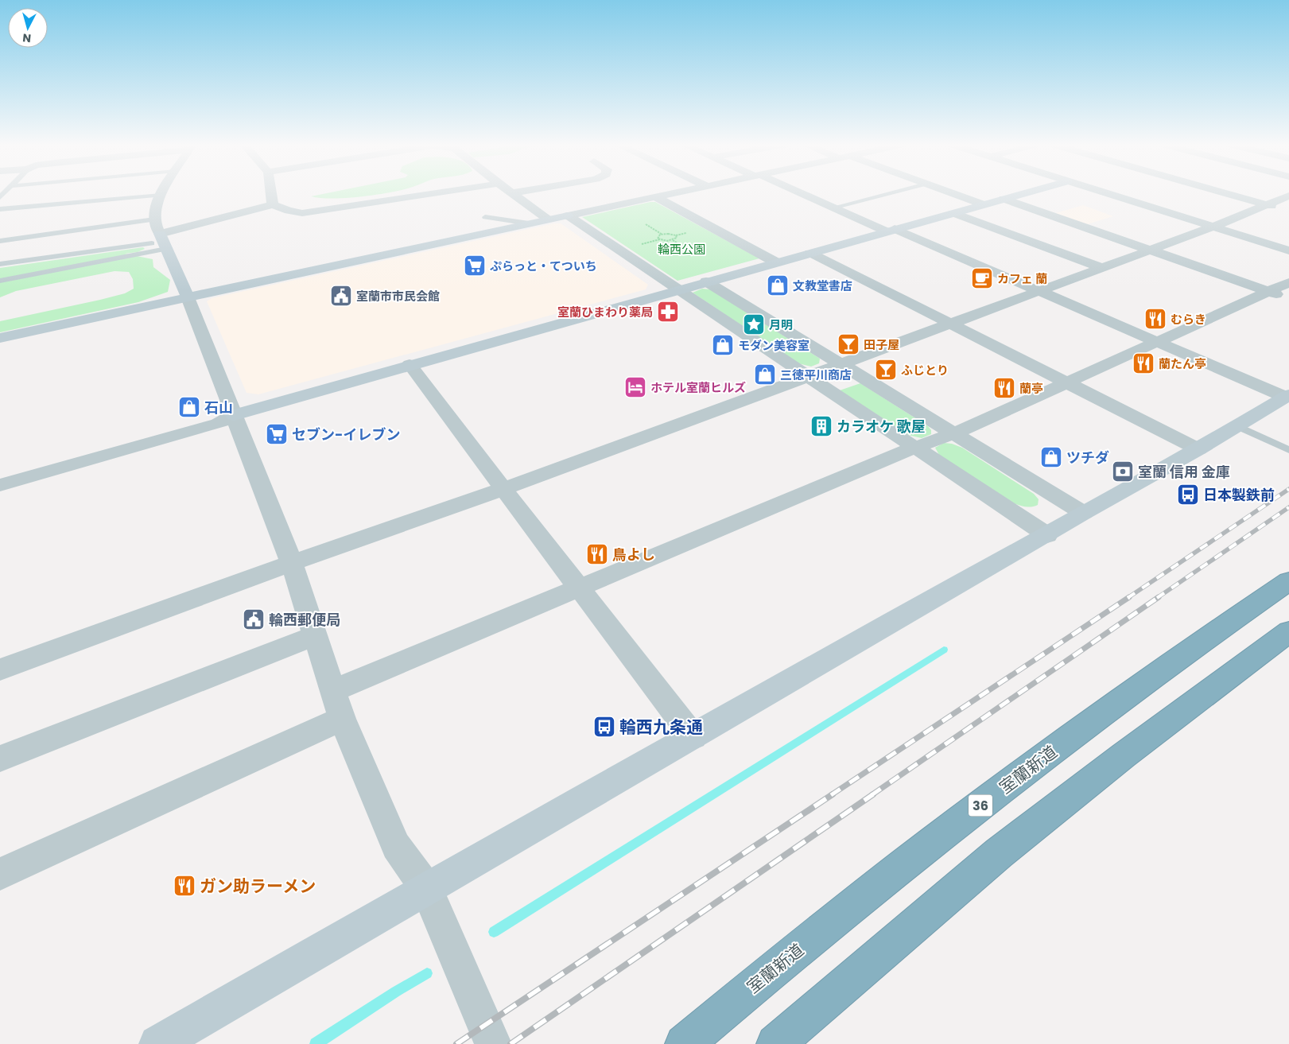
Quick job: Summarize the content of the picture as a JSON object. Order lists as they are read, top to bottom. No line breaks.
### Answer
{"streets":{"highway":["室蘭新道","36"]},"parks":["輪西公園"],"places":{"supermarket":["ぷらっと・てついち","セブン-イレブン"],"cafe":["カフェ 蘭"],"shop":["文教堂書店","モダン美容室","三徳平川商店","石山","ツチダ"],"public building":["室蘭市市民会館","輪西郵便局"],"pharmacy":["室蘭ひまわり薬局"],"restaurant":["むらき","蘭たん亭","蘭亭","鳥よし","ガン助ラーメン"],"place":["月明"],"bar":["田子屋","ふじとり"],"hotel":["ホテル室蘭ヒルズ"],"building":["カラオケ 歌屋"],"bank":["室蘭 信用 金庫"],"bus stop":["日本製鉄前","輪西九条通"]},"north":"bottom"}
